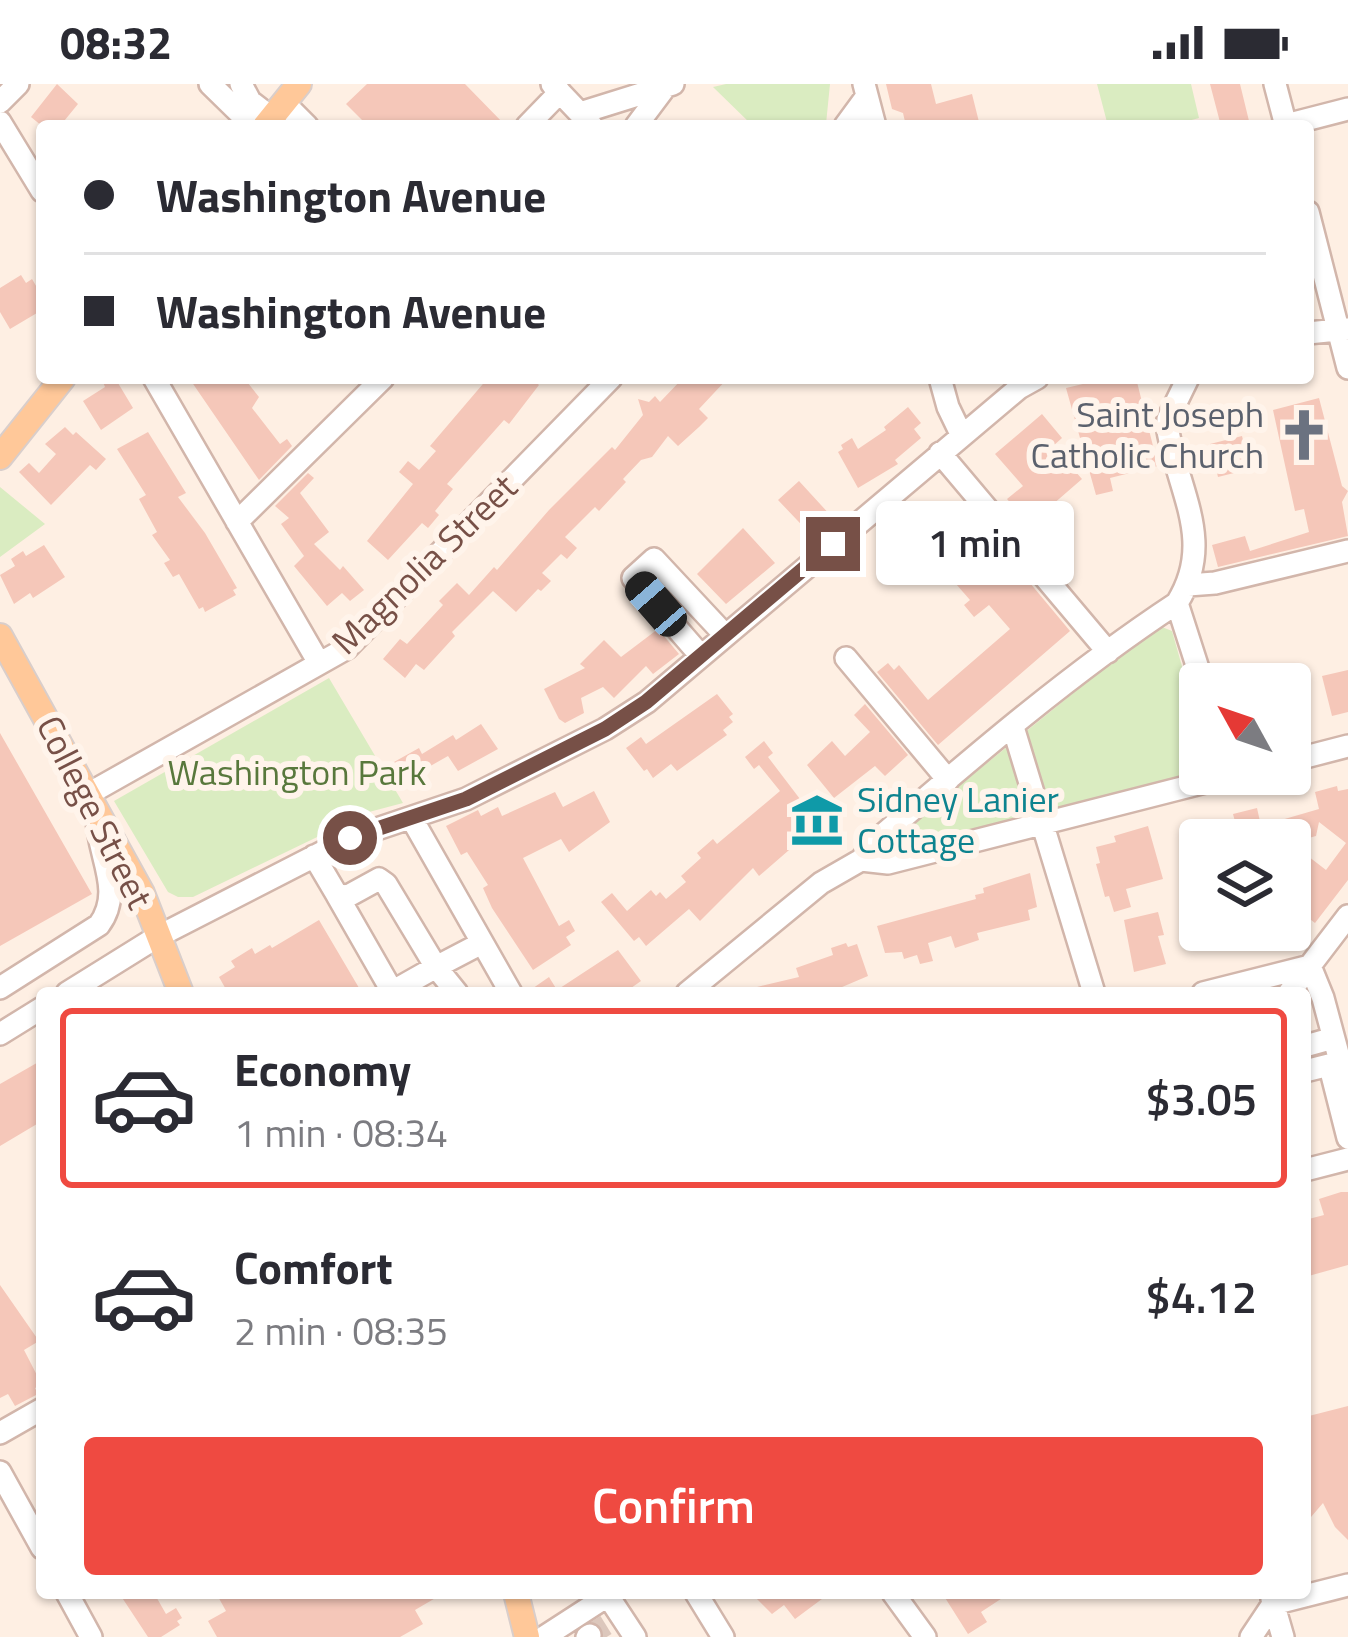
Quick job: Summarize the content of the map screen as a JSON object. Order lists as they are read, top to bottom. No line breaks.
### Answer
{"streets":{"main road":["College Street"],"street":["Magnolia Street"]},"crossings":[["Magnolia Street","College Street"]],"parks":["Washington Park"],"places":{"church":["Saint Joseph Catholic Church"],"museum":["Sidney Lanier Cottage"]},"north":"top left","page":{"status":"08:32","banner":["Washington Avenue","Washington Avenue"],"bubble":"1 min","list":[{"name":"Economy","note":"1 min · 08:34","value":"$3.05"},{"name":"Comfort","note":"2 min · 08:35","value":"$4.12"}],"buttons":"Confirm"}}
